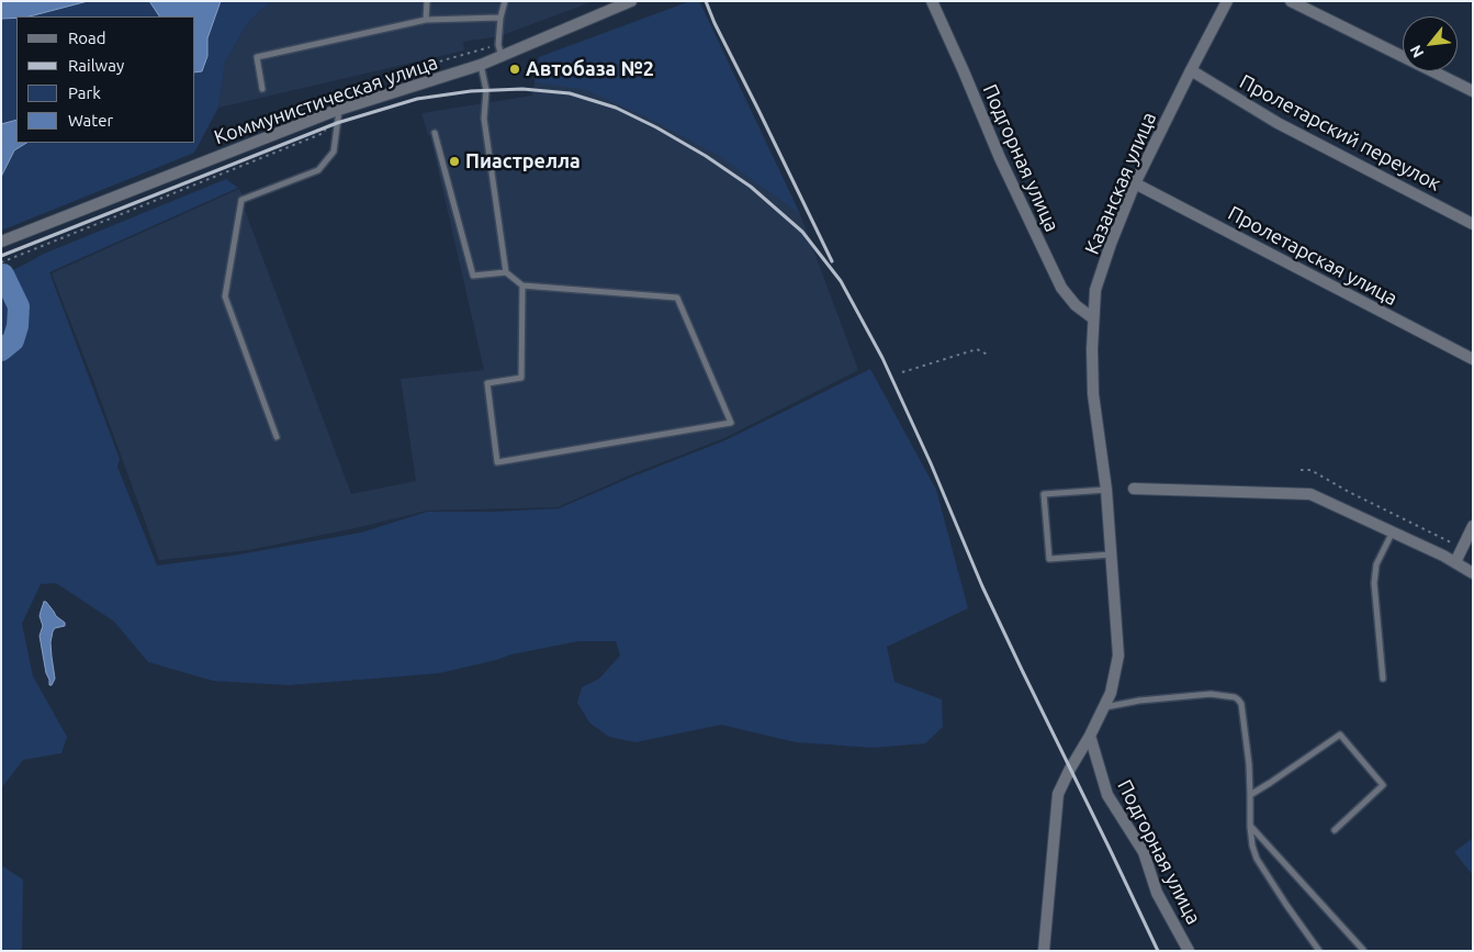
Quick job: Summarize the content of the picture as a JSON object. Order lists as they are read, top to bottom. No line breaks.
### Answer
{"streets":{"street":["Коммунистическая улица","Пролетарский переулок","Подгорная улица","Казанская улица","Пролетарская улица"]},"crossings":[["Пролетарский переулок","Казанская улица"],["Подгорная улица","Казанская улица"],["Казанская улица","Пролетарская улица"]],"places":["Автобаза №2","Пиастрелла"],"legend":["Road","Railway","Park","Water"],"north":"bottom left"}
